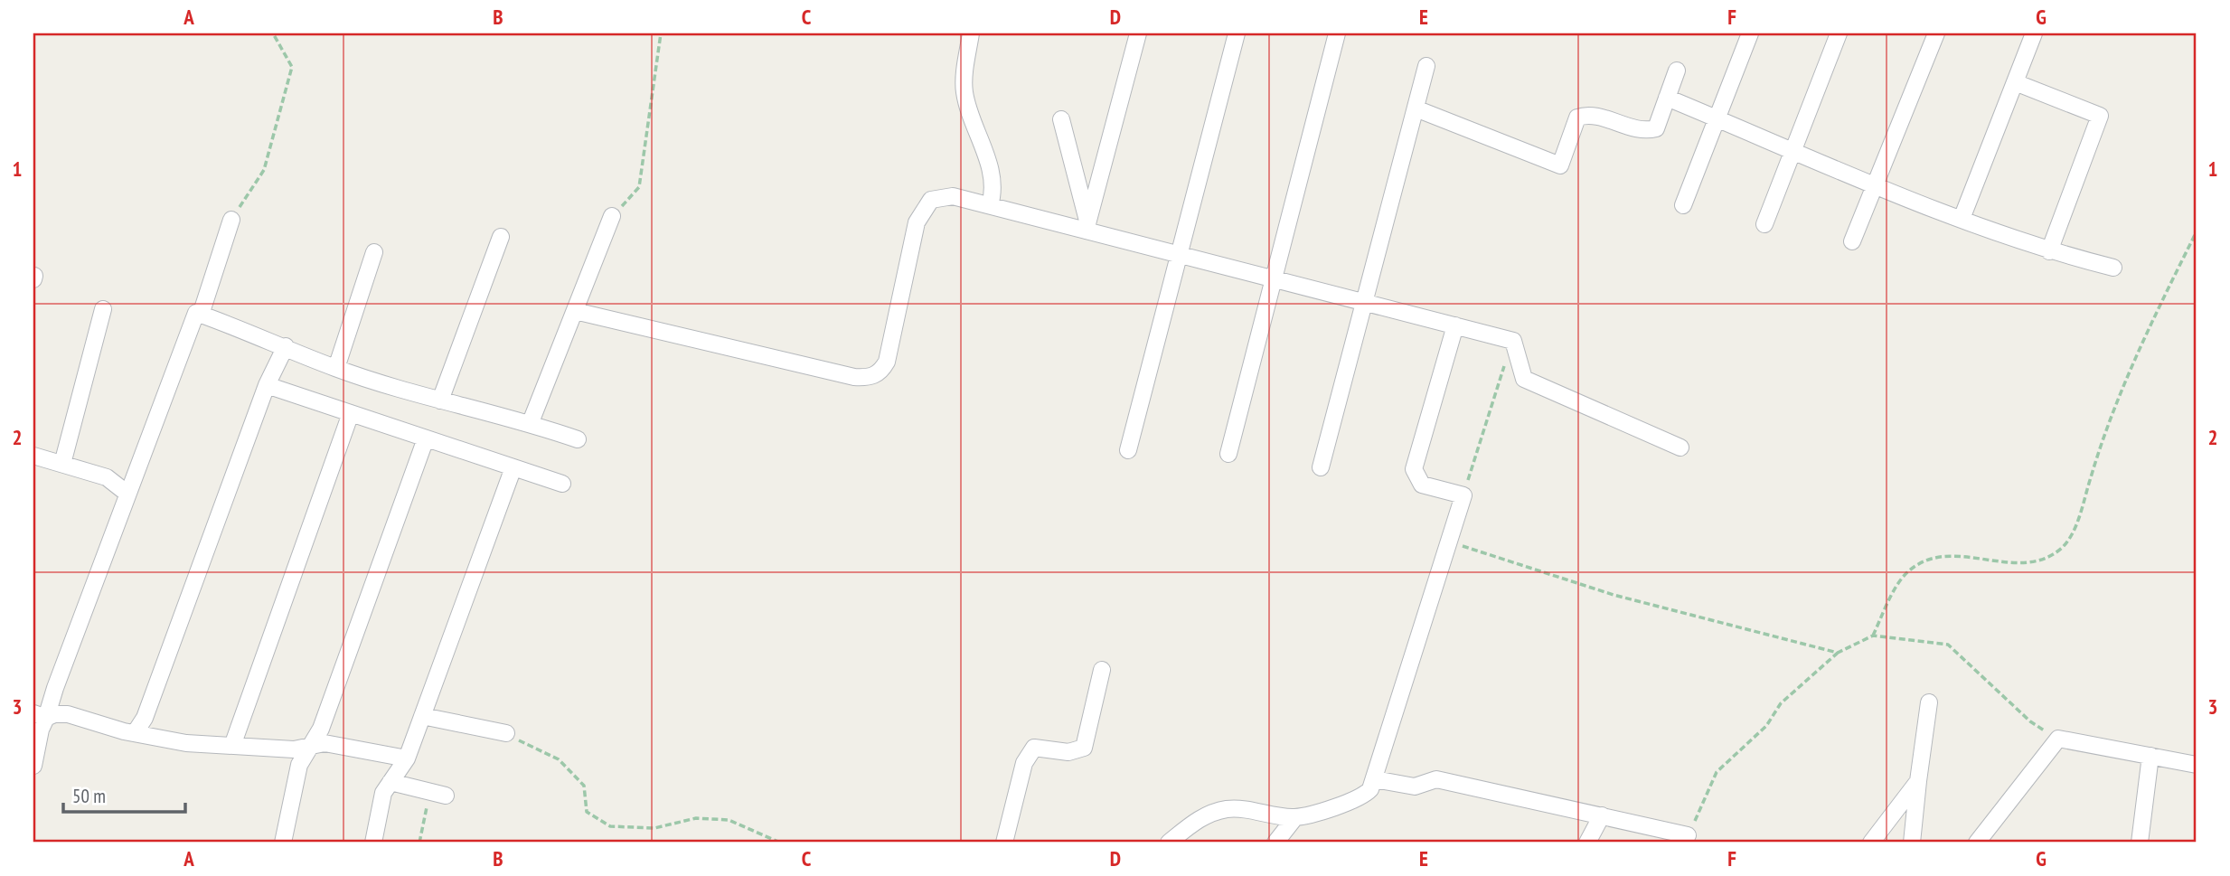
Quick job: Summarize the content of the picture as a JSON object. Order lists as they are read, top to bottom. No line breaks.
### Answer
{"scale_bar":"50 m","grid":{"columns":["A","B","C","D","E","F","G"],"rows":["1","2","3"]}}
